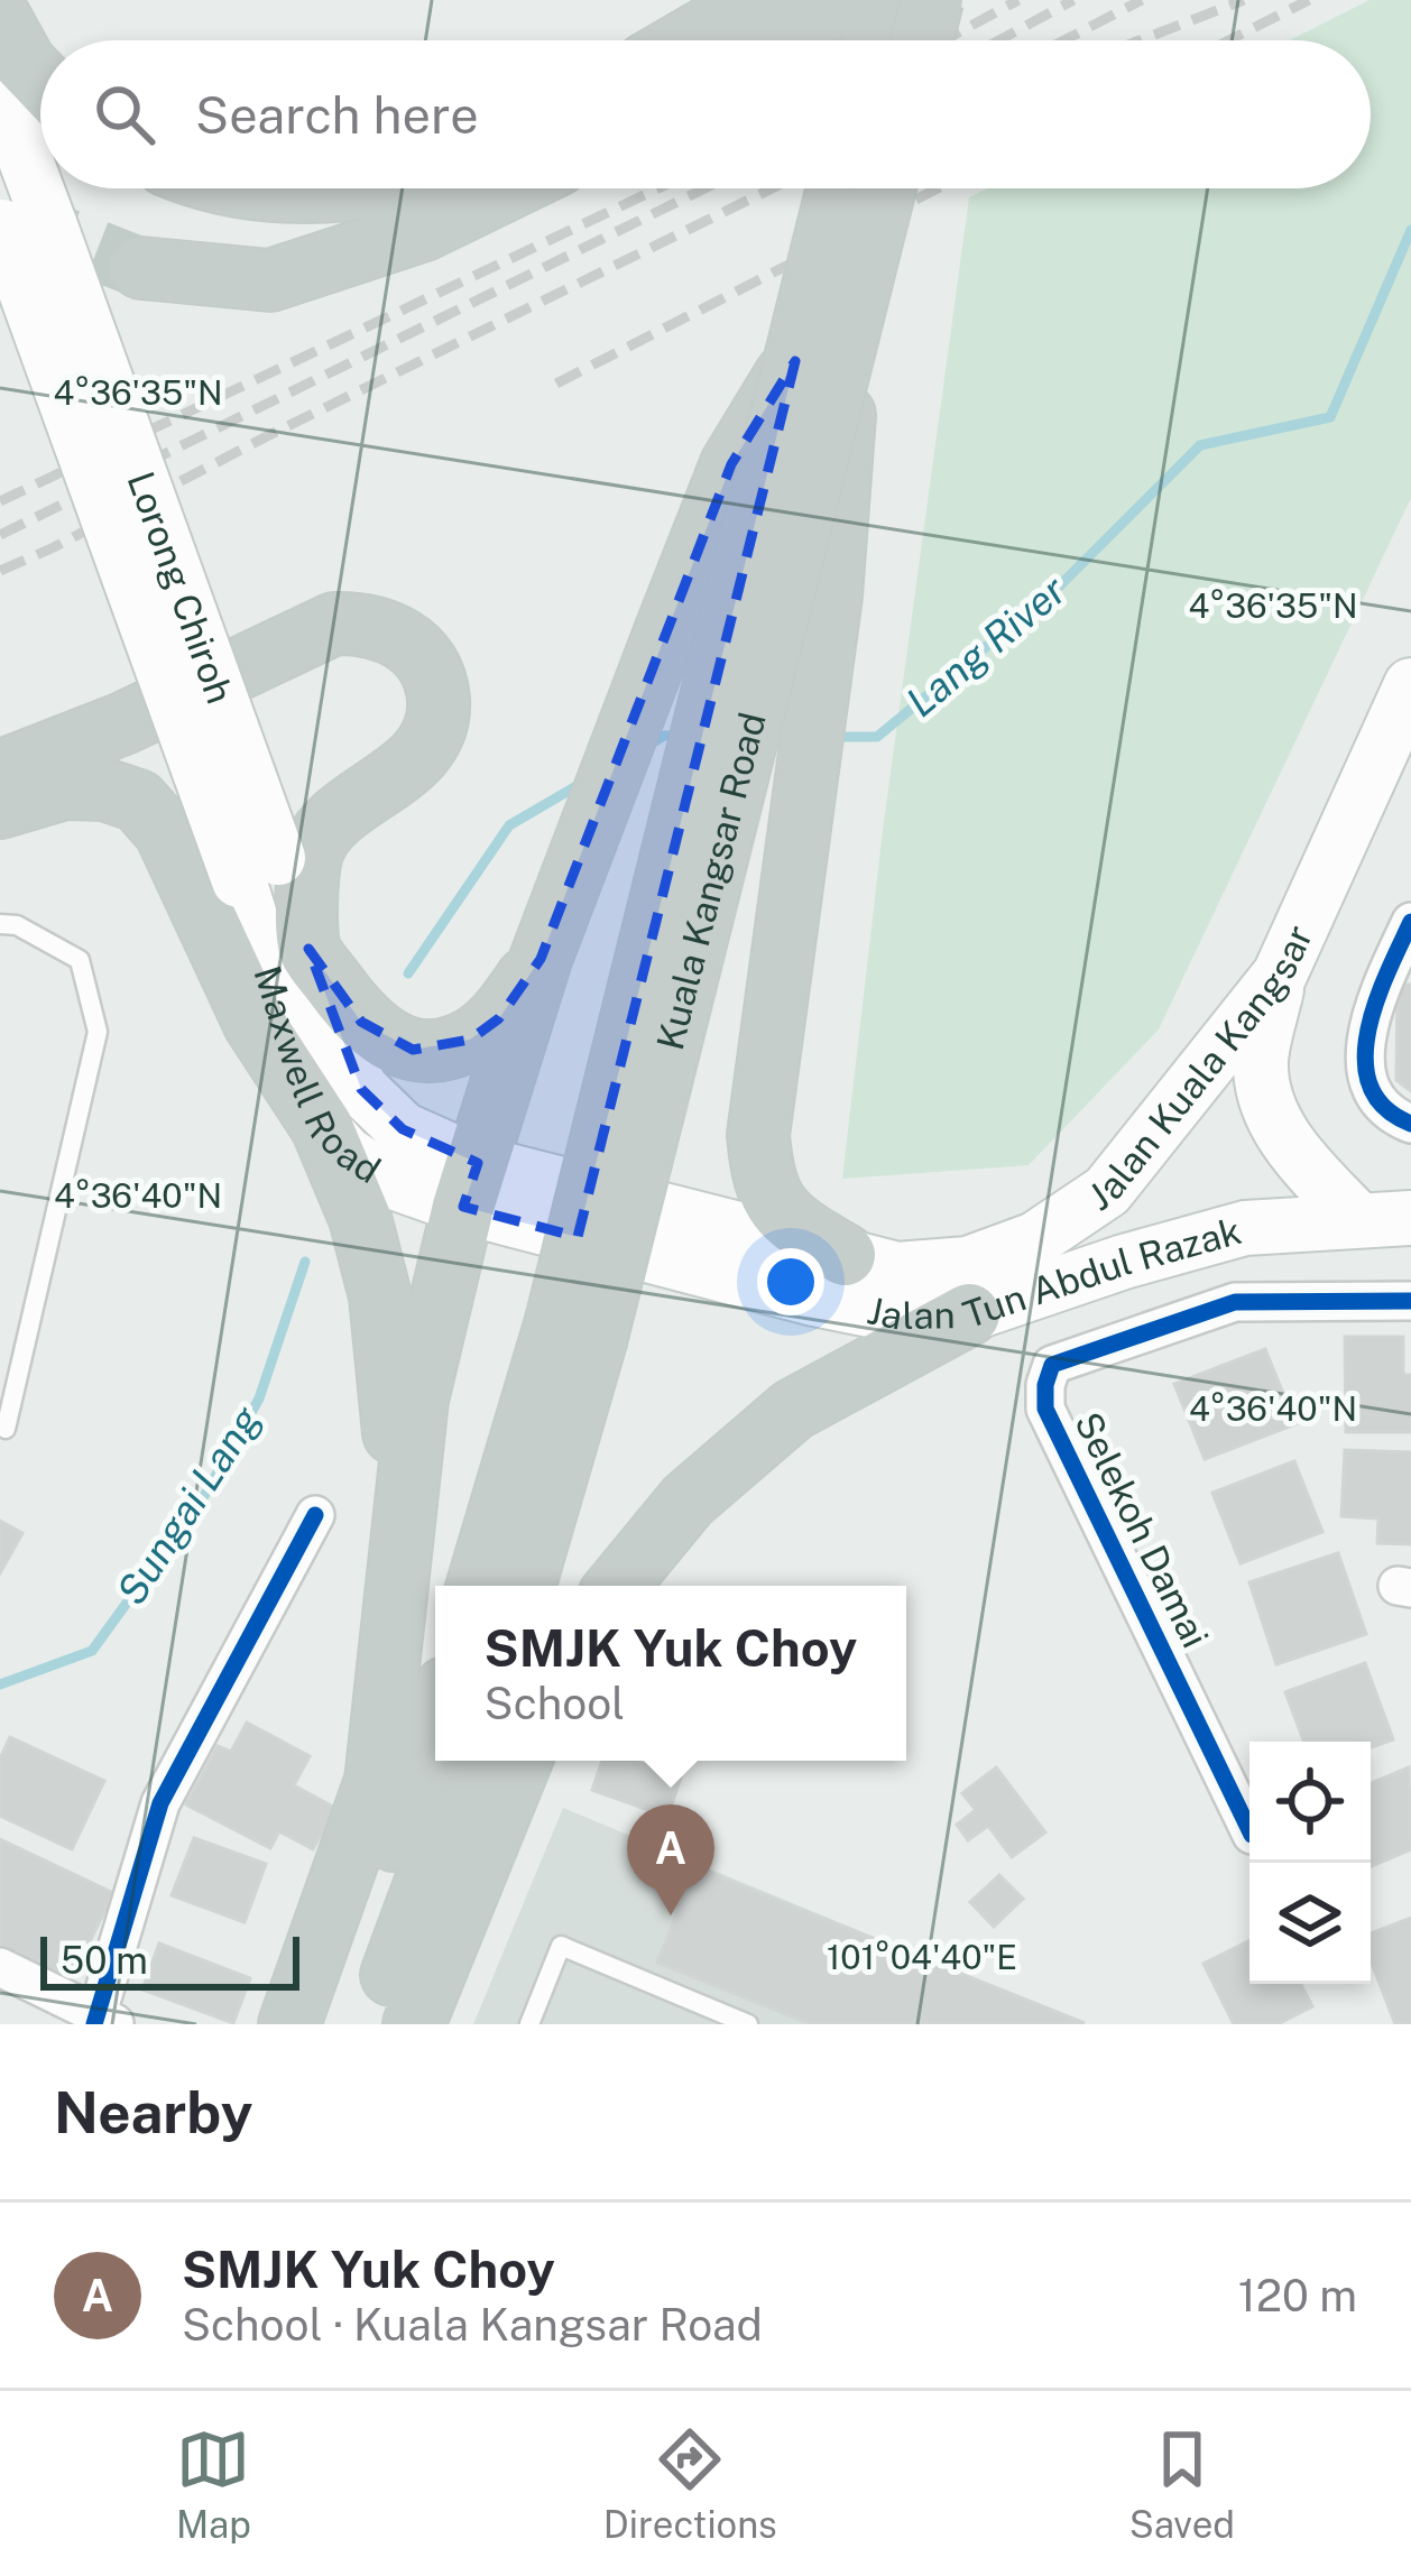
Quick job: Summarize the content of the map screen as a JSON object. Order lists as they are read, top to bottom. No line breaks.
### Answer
{"streets":{"highway":["Kuala Kangsar Road"],"main road":["Lorong Chiroh","Jalan Kuala Kangsar","Maxwell Road","Jalan Tun Abdul Razak"],"street":["Selekoh Damai"]},"crossings":[["Lorong Chiroh","Maxwell Road"],["Jalan Kuala Kangsar","Maxwell Road"],["Jalan Kuala Kangsar","Jalan Tun Abdul Razak"],["Maxwell Road","Jalan Tun Abdul Razak"]],"water":["Lang River","Sungai Lang"],"scale_bar":"50 m","page":{"search":"Search here","popup":["SMJK Yuk Choy","School"],"pins":"A","scale":"50 m","heading":"Nearby","list":[{"mark":"A","name":"SMJK Yuk Choy","note":"School · Kuala Kangsar Road","value":"120 m"}],"nav":["Map","Directions","Saved"]},"coordinates":["4°36'35\"N","4°36'40\"N","101°04'40\"E"]}
